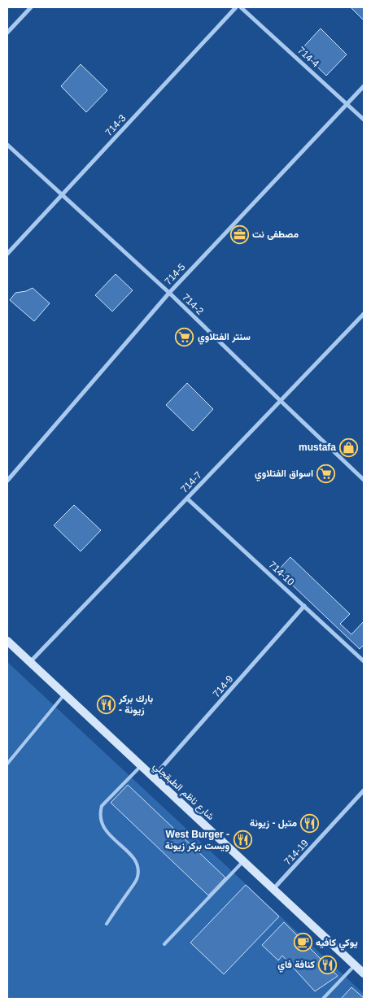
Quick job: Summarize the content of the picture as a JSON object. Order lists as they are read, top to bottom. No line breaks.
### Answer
{"streets":{"main road":["شارع ناظم الطبقجلي"],"street":["714-4","714-3","714-5","714-2","714-7","714-10","714-9","714-19"]},"crossings":[["714-4","714-5"],["714-3","714-2"],["714-5","714-2"],["714-2","714-7"],["714-7","714-10"],["714-7","شارع ناظم الطبقجلي"],["714-10","714-9"],["714-9","شارع ناظم الطبقجلي"],["شارع ناظم الطبقجلي","714-19"]],"places":{"office":["مصطفى نت"],"supermarket":["سنتر الفتلاوي","اسواق الفتلاوي"],"shop":["mustafa"],"restaurant":["بارك بركر - زيونة","متبل - زيونة","West Burger - ويست بركر زيونة","كنافة فاي"],"cafe":["يوكي كافيه"]}}
